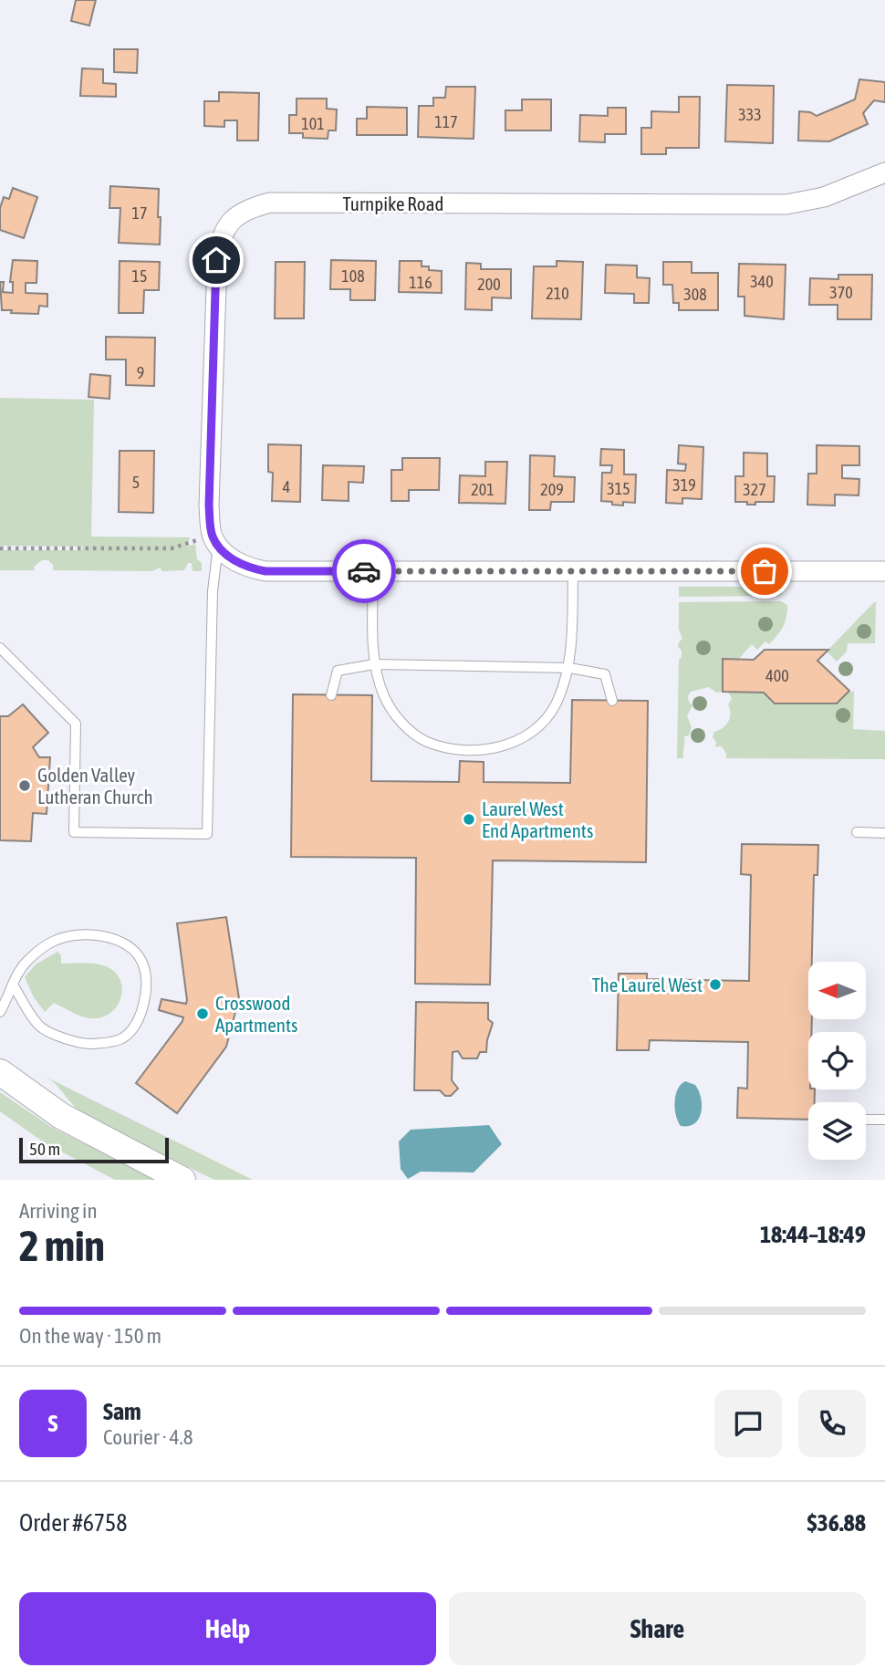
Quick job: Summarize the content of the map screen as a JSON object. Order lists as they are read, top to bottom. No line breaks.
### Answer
{"streets":{"street":["Turnpike Road"]},"places":["Golden Valley Lutheran Church","Laurel West End Apartments","The Laurel West","Crosswood Apartments"],"house_numbers":["333","117","101","17","15","108","340","116","200","370","210","308","9","5","319","4","315","201","209","327","400"],"scale_bar":"50 m","north":"left","page":{"scale":"50 m","heading":["2 min","Arriving in","18:44–18:49"],"panel":["Sam","Courier · 4.8","Order #6758","$36.88"],"bar":"On the way · 150 m","round":"S","buttons":["Help","Share"]}}
